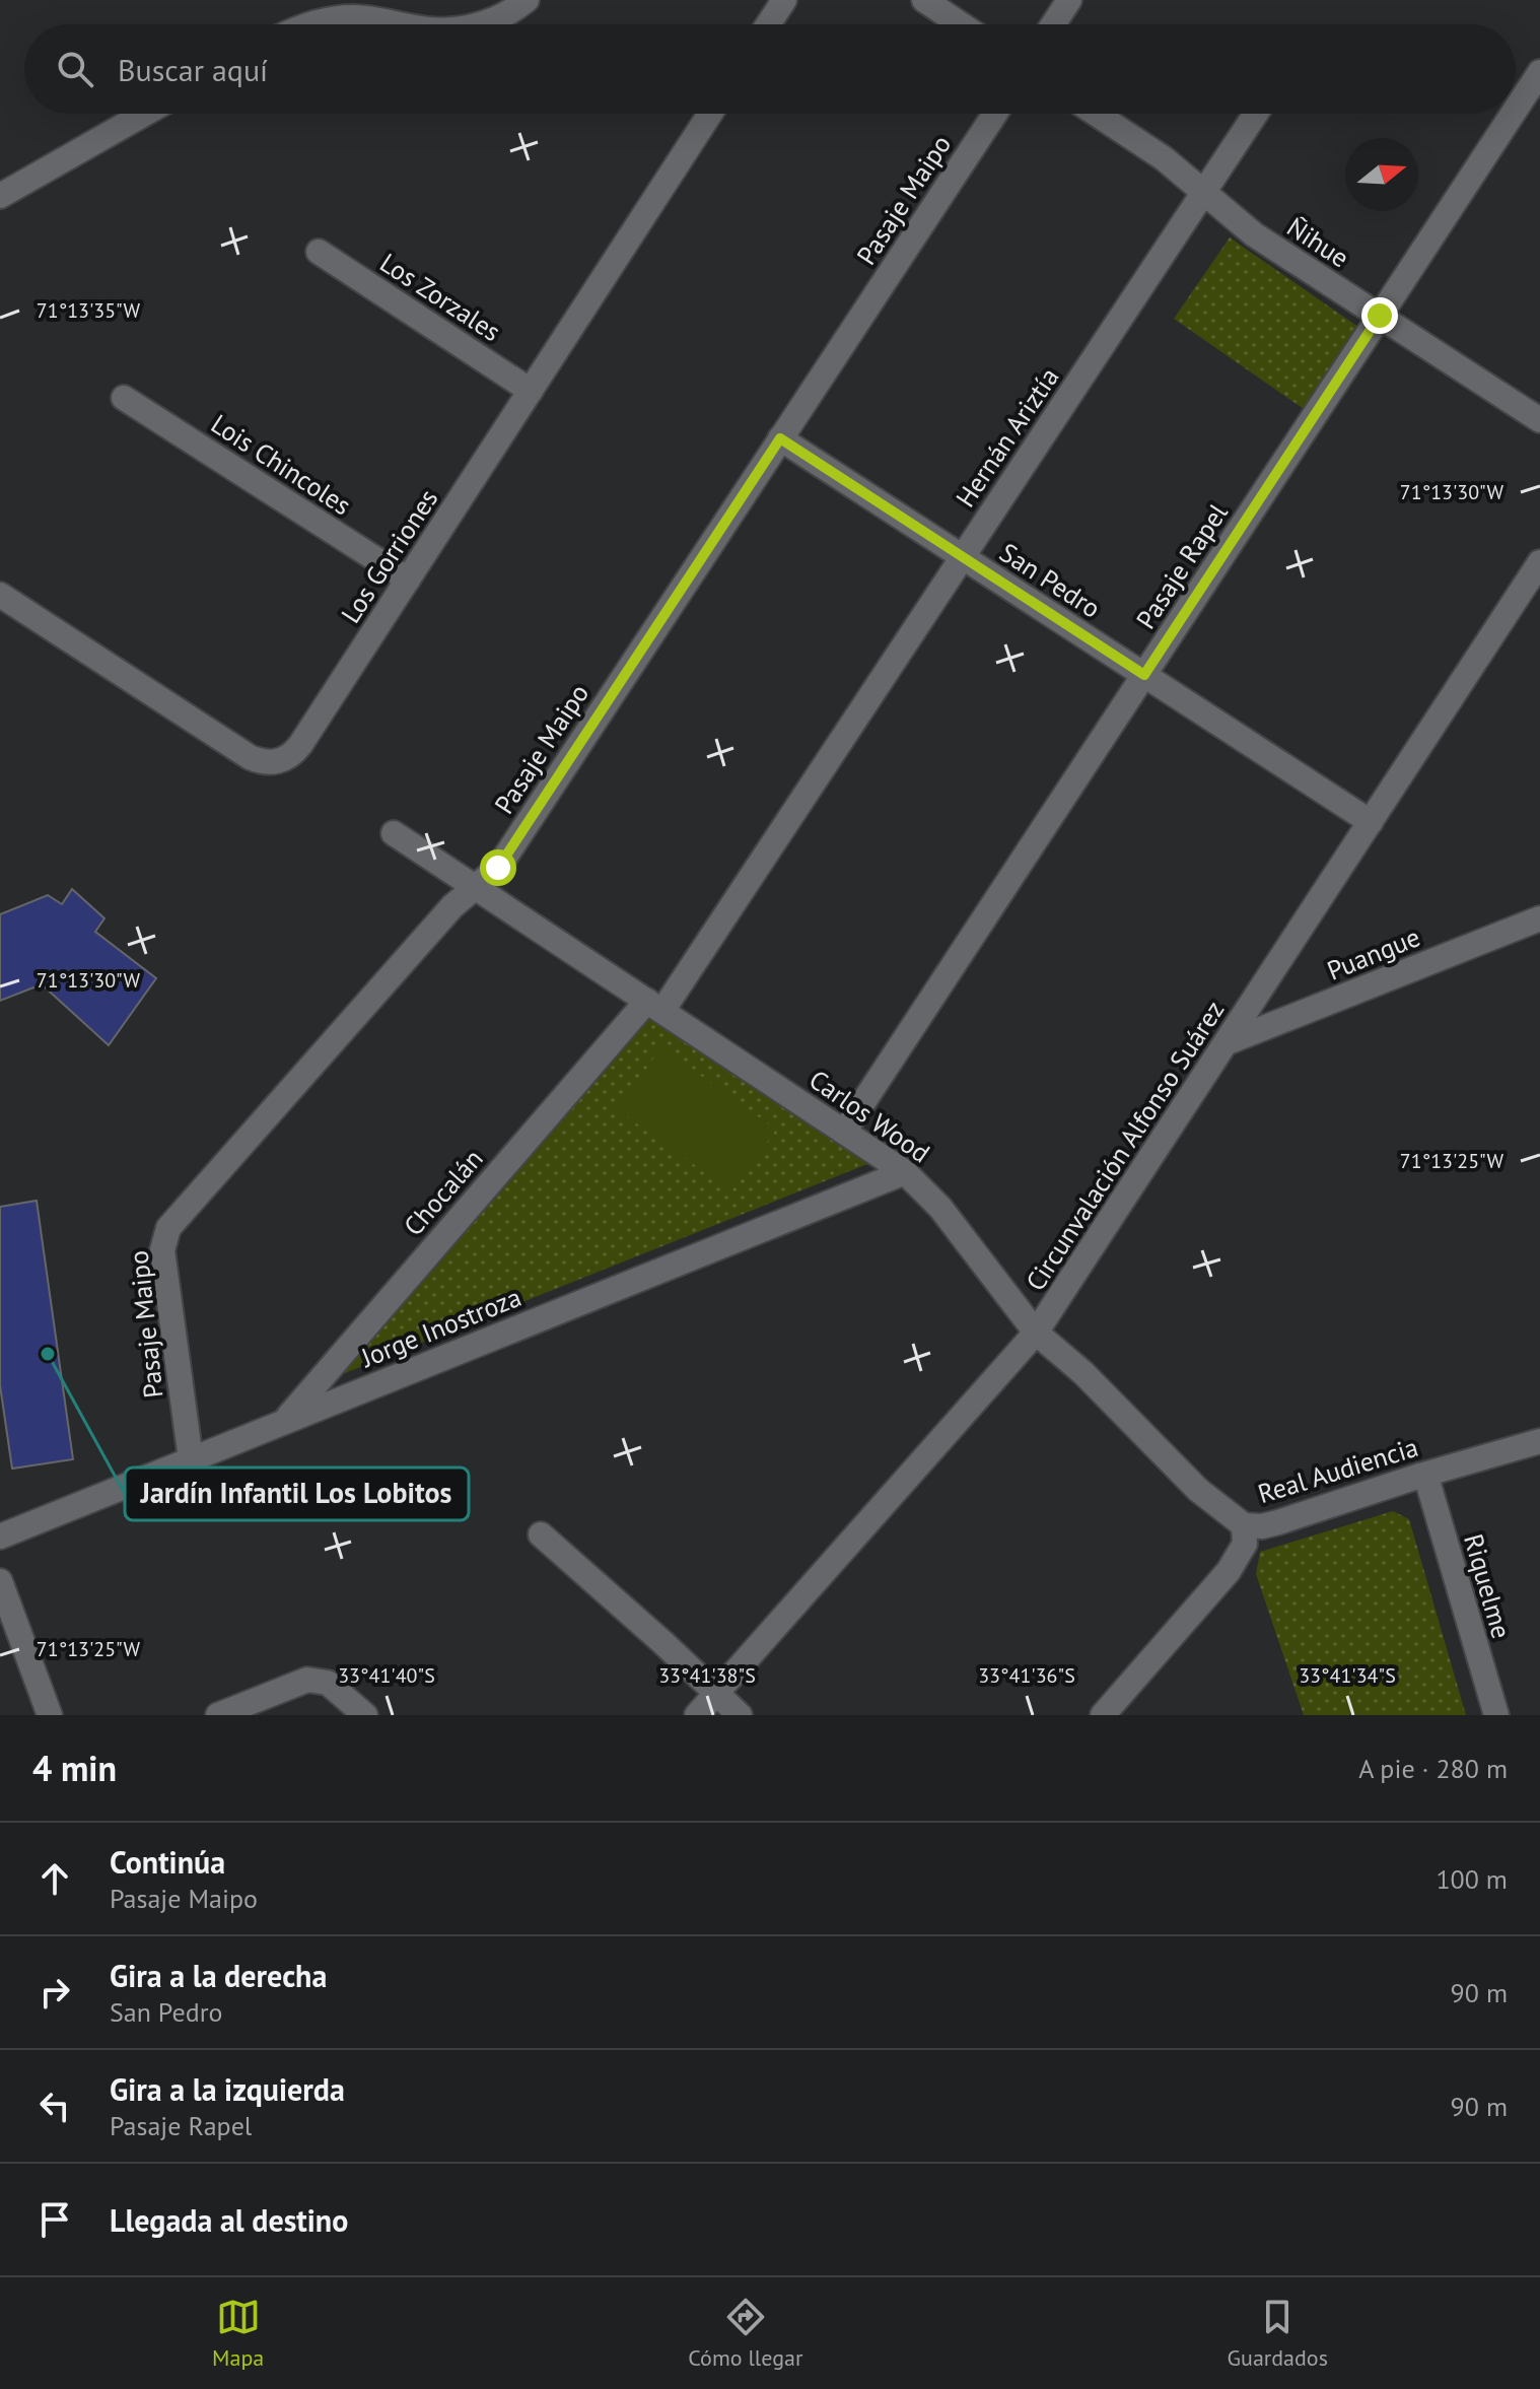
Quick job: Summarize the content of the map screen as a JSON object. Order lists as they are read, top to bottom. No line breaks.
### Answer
{"streets":{"street":["Pasaje Maipo","Ñihue","Los Zorzales","Hernán Ariztía","Lois Chincoles","Los Gorriones","Pasaje Rapel","San Pedro","Puangue","Carlos Wood","Circunvalación Alfonso Suárez","Chocalán","Jorge Inostroza","Real Audiencia","Riquelme"]},"crossings":[["Pasaje Maipo","San Pedro"],["Pasaje Maipo","Carlos Wood"],["Pasaje Maipo","Jorge Inostroza"],["Ñihue","Hernán Ariztía"],["Ñihue","Pasaje Rapel"],["Los Zorzales","Los Gorriones"],["Hernán Ariztía","San Pedro"],["Hernán Ariztía","Carlos Wood"],["Hernán Ariztía","Chocalán"],["Lois Chincoles","Los Gorriones"],["Pasaje Rapel","San Pedro"],["Pasaje Rapel","Carlos Wood"],["San Pedro","Circunvalación Alfonso Suárez"],["Puangue","Circunvalación Alfonso Suárez"],["Carlos Wood","Circunvalación Alfonso Suárez"],["Carlos Wood","Chocalán"],["Carlos Wood","Jorge Inostroza"],["Carlos Wood","Real Audiencia"],["Chocalán","Jorge Inostroza"],["Real Audiencia","Riquelme"]],"places":["Jardín Infantil Los Lobitos"],"north":"right","page":{"search":"Buscar aquí","heading":["4 min","A pie · 280 m"],"list":[["Continúa","Pasaje Maipo","100 m"],["Gira a la derecha","San Pedro","90 m"],["Gira a la izquierda","Pasaje Rapel","90 m"],"Llegada al destino"],"nav":["Mapa","Cómo llegar","Guardados"]},"coordinates":["71°13'35\"W","71°13'30\"W","71°13'25\"W","33°41'40\"S","33°41'38\"S","33°41'36\"S","33°41'34\"S"]}
